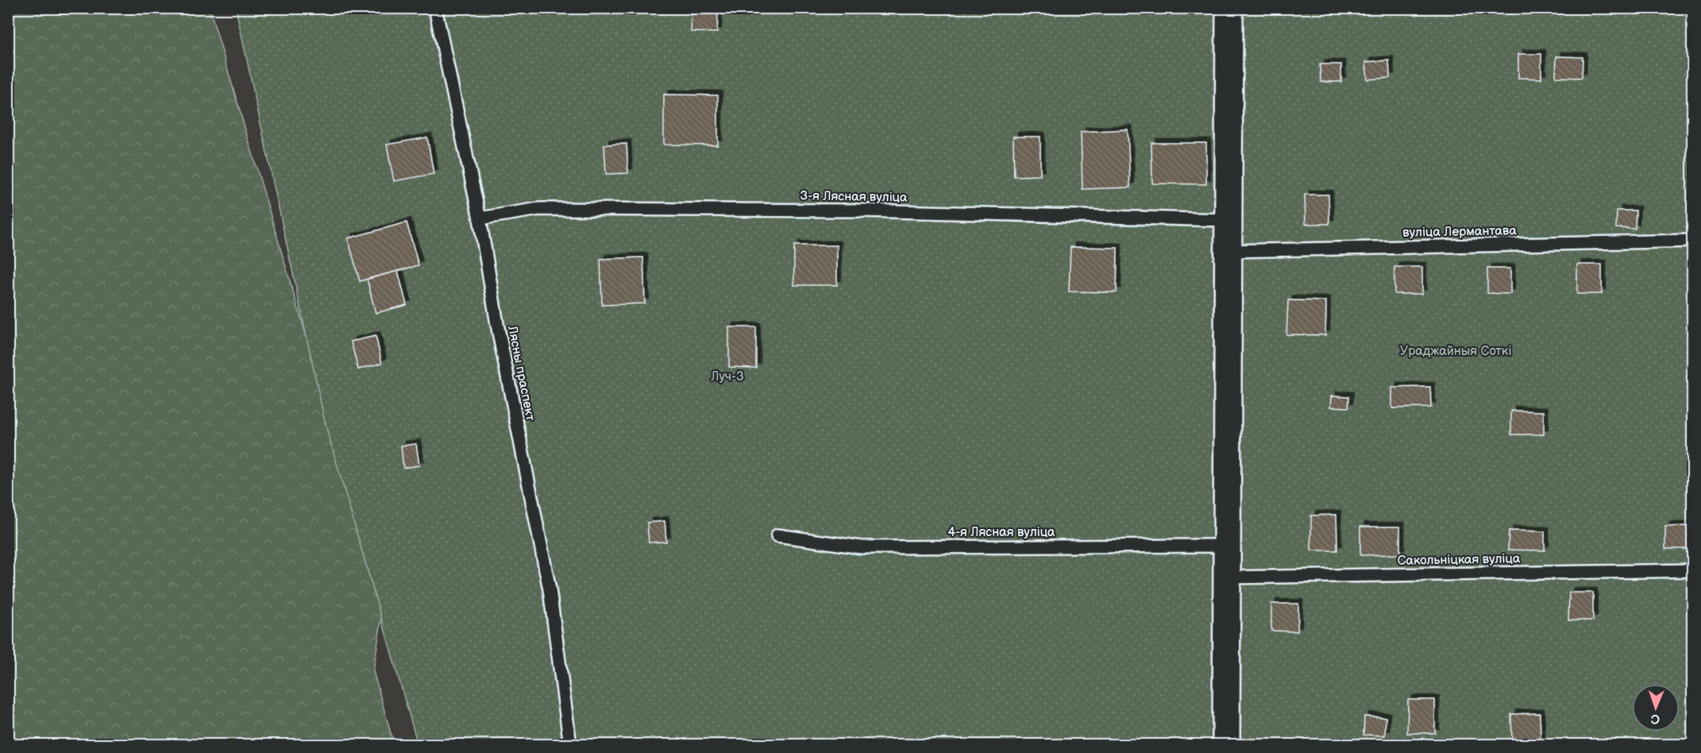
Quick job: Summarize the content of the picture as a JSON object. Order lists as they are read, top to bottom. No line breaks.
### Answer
{"streets":{"lane":["3-я Лясная вуліца","вуліца Лермантава","Лясны праспект","4-я Лясная вуліца","Сакольніцкая вуліца"]},"crossings":[["3-я Лясная вуліца","Лясны праспект"]],"parks":["Ураджайныя Соткі","Луч-3"],"north":"bottom"}
